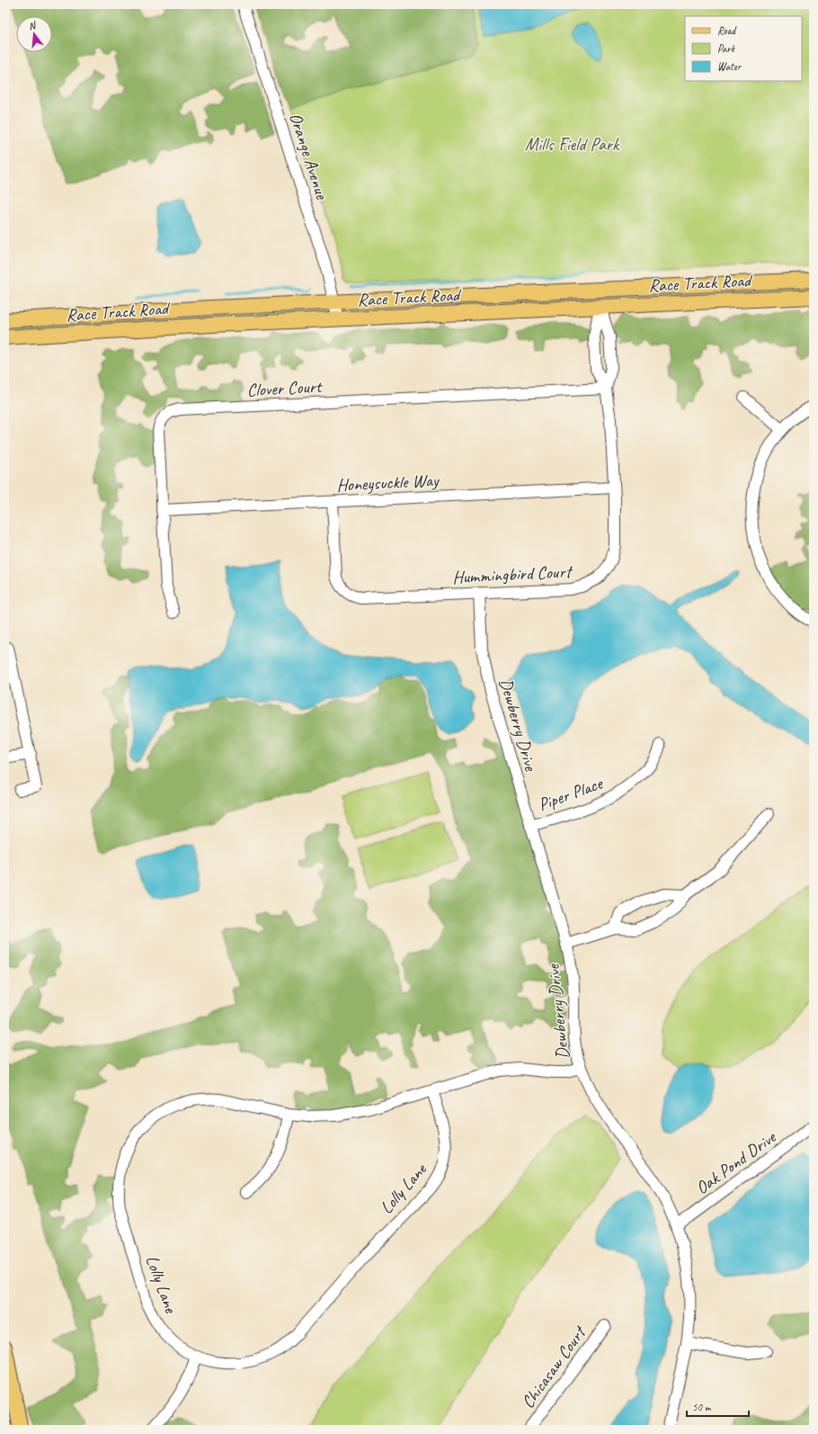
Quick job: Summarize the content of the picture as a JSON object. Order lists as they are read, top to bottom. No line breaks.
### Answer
{"streets":{"main road":["Race Track Road"],"street":["Orange Avenue","Clover Court","Honeysuckle Way","Hummingbird Court","Dewberry Drive","Piper Place","Oak Pond Drive","Lolly Lane","Chicasaw Court"]},"crossings":[["Orange Avenue","Race Track Road"],["Race Track Road","Hummingbird Court"],["Clover Court","Honeysuckle Way"],["Clover Court","Hummingbird Court"],["Honeysuckle Way","Hummingbird Court"],["Hummingbird Court","Dewberry Drive"],["Dewberry Drive","Piper Place"],["Dewberry Drive","Oak Pond Drive"],["Dewberry Drive","Lolly Lane"]],"parks":["Mills Field Park"],"legend":["Road","Park","Water"],"scale_bar":"50 m","north":"top"}
